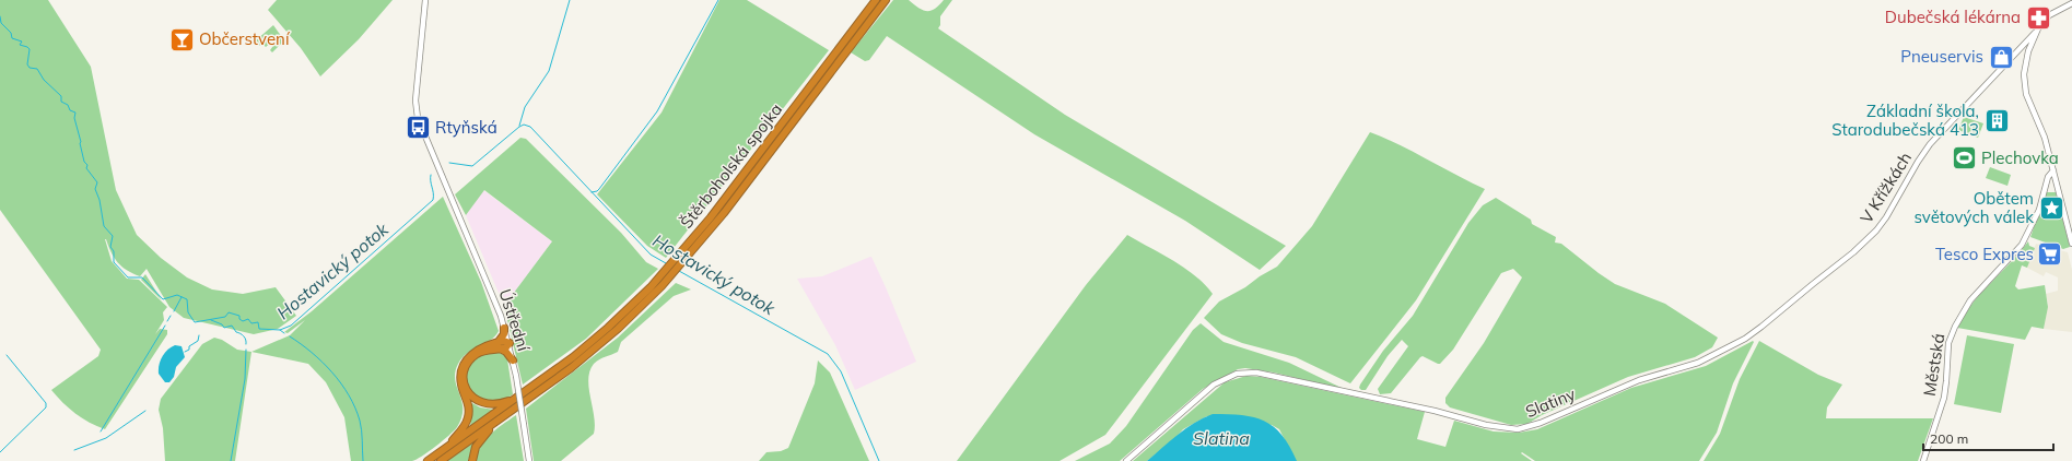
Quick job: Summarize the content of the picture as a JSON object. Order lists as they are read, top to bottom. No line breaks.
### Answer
{"streets":{"highway":["Štěrboholská spojka"],"street":["V Křížkách","Ústřední","Městská","Slatiny"]},"crossings":[["V Křížkách","Slatiny"]],"water":["Hostavický potok","Slatina"],"places":{"pharmacy":["Dubečská lékárna"],"bar":["Občerstvení"],"shop":["Pneuservis"],"building":["Základní škola, Starodubečská 413"],"bus stop":["Rtyňská"],"sports":["Plechovka"],"place":["Obětem světových válek"],"supermarket":["Tesco Expres"]},"scale_bar":"200 m"}
